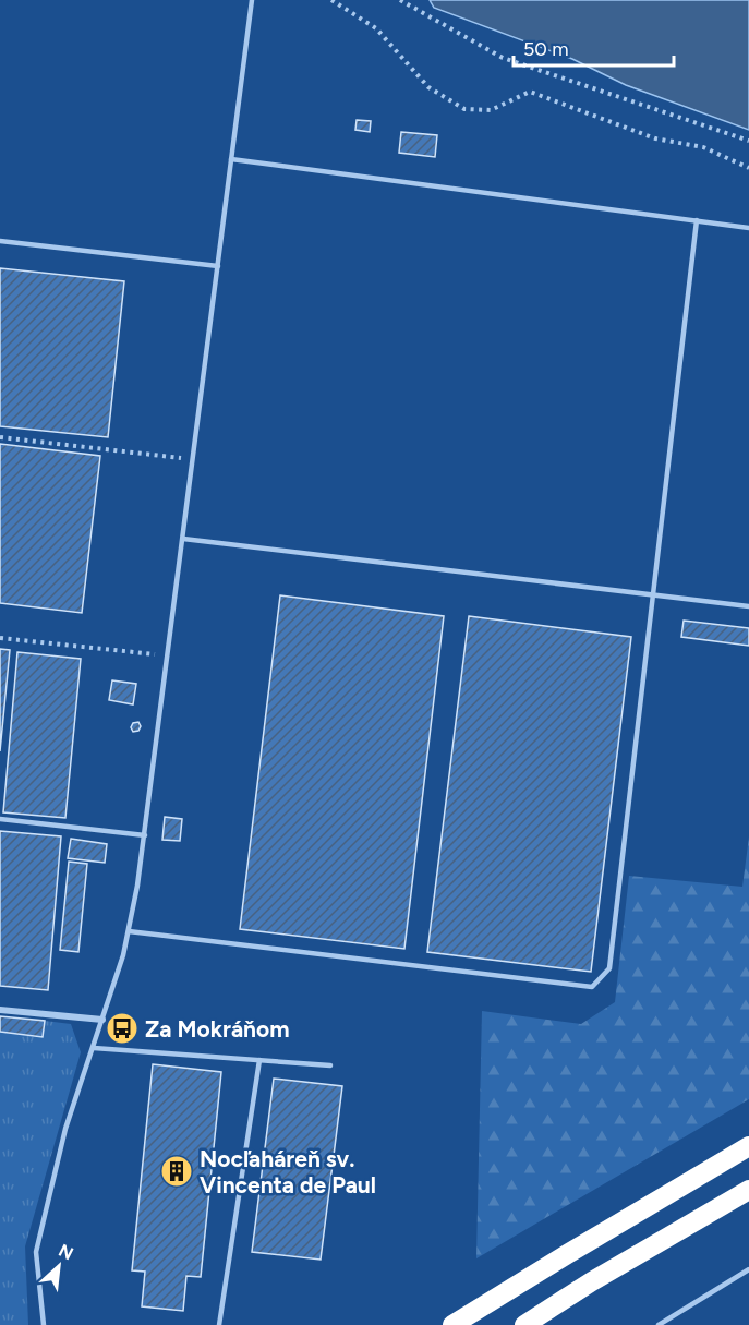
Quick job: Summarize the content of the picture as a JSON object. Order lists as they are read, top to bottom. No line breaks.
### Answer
{"places":{"bus stop":["Za Mokráňom"],"building":["Nocľaháreň sv. Vincenta de Paul"]},"scale_bar":"50 m","north":"top right"}
